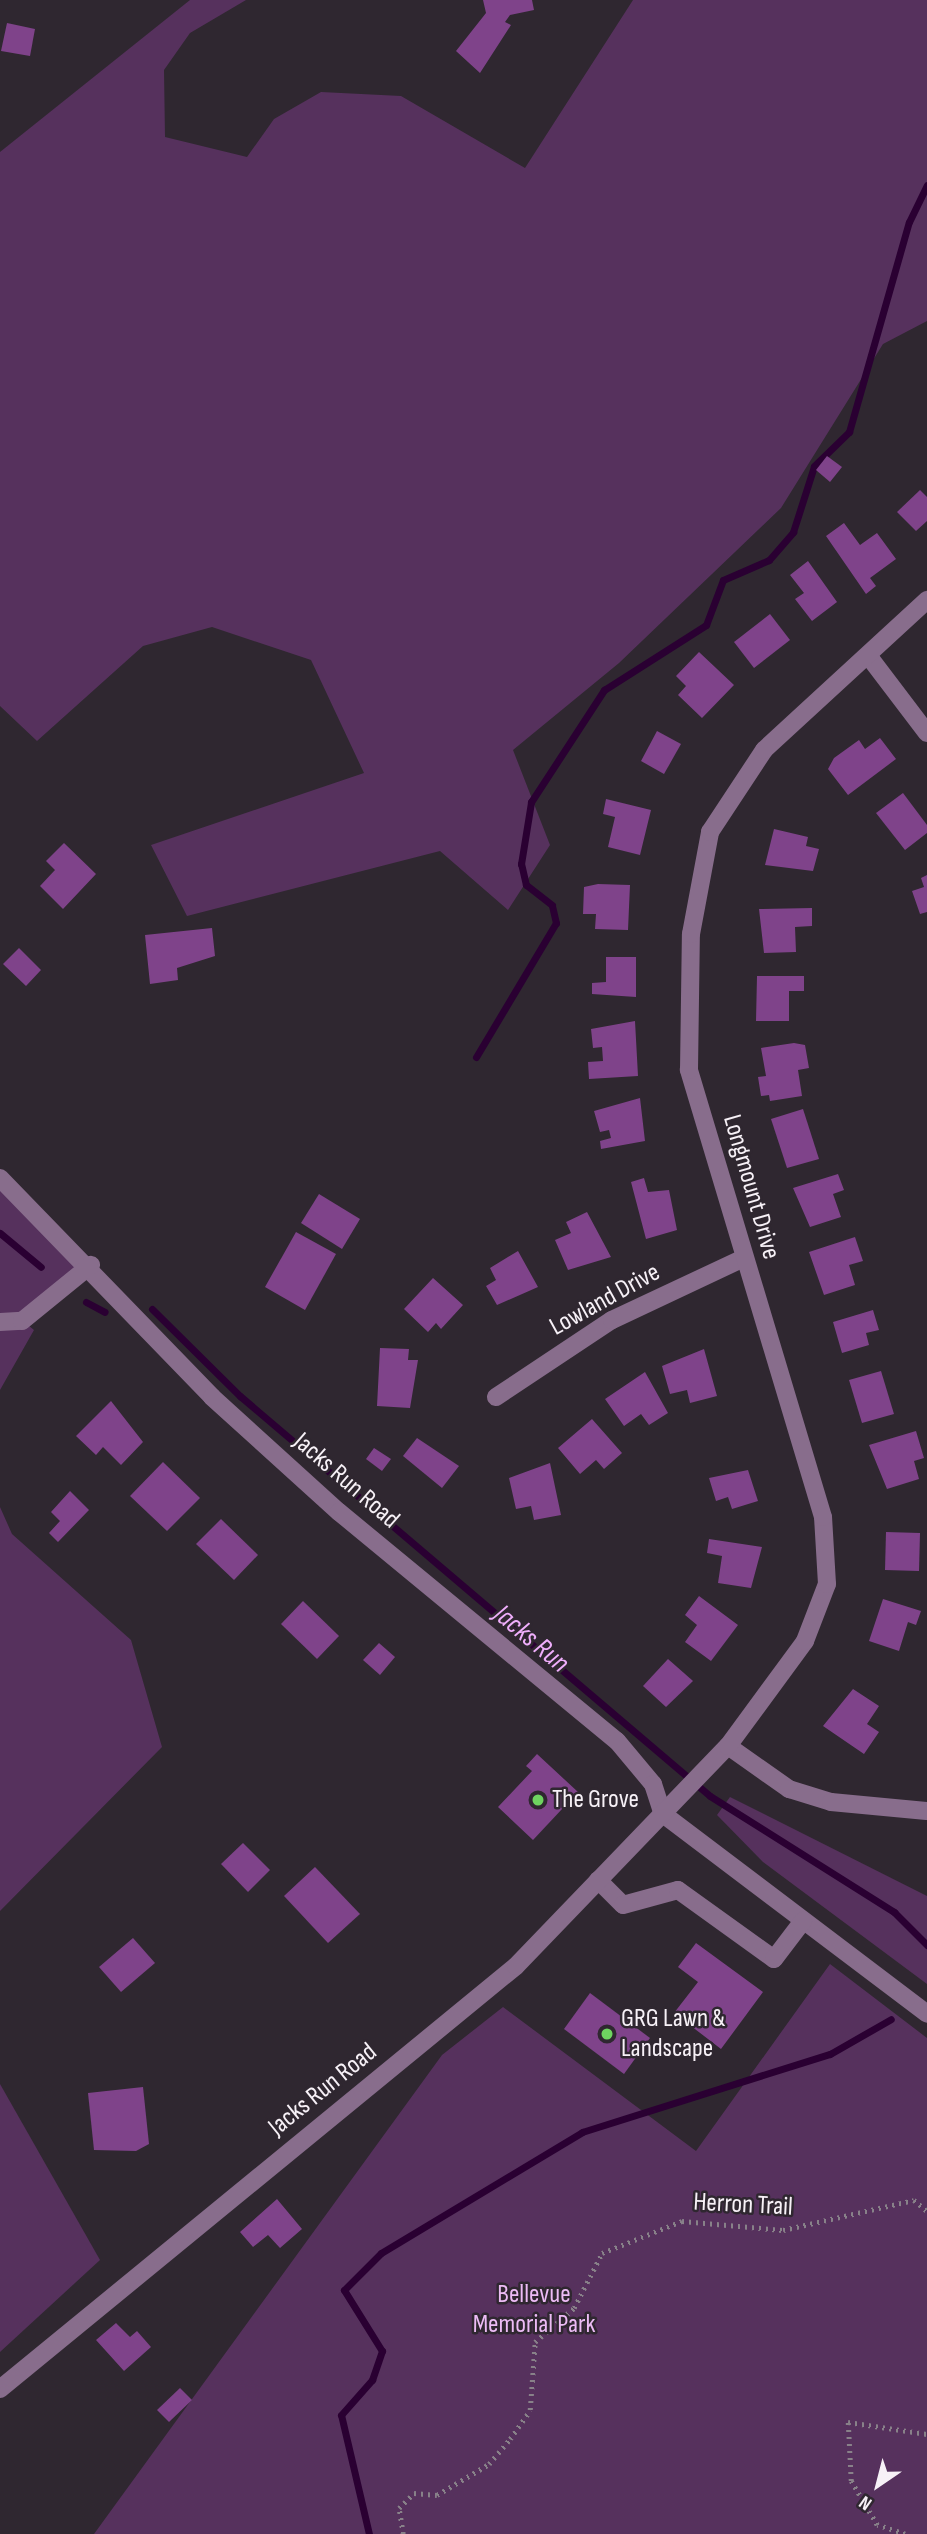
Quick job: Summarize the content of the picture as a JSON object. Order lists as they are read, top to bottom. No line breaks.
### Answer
{"streets":{"street":["Longmount Drive","Lowland Drive","Jacks Run Road"],"path":["Herron Trail"]},"crossings":[["Longmount Drive","Lowland Drive"],["Longmount Drive","Jacks Run Road"]],"water":["Jacks Run"],"parks":["Bellevue Memorial Park"],"places":["The Grove","GRG Lawn & Landscape"],"north":"bottom left"}
